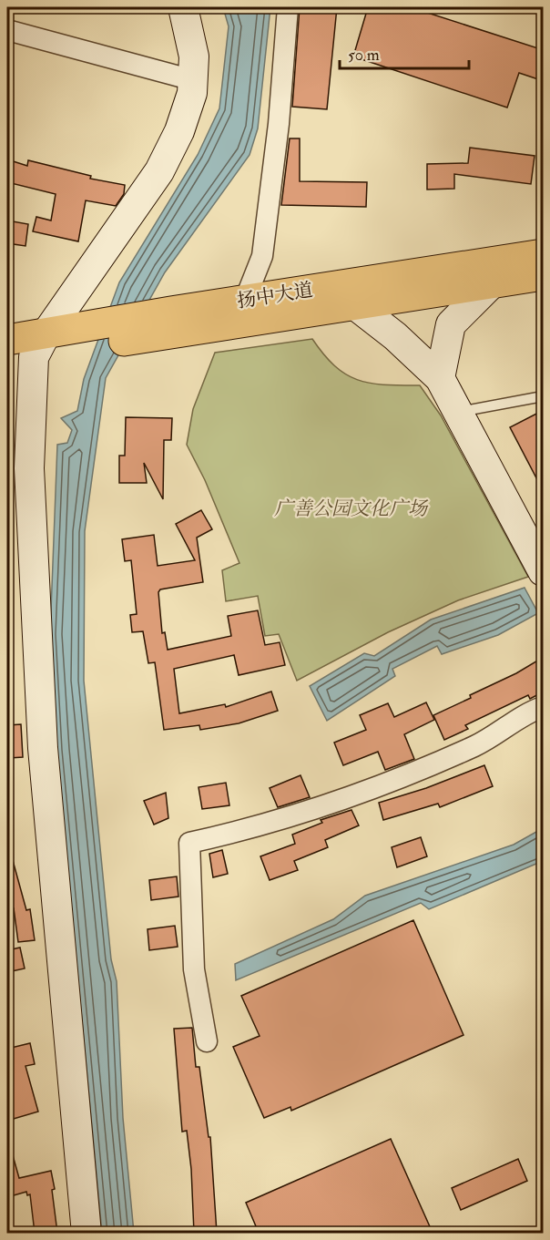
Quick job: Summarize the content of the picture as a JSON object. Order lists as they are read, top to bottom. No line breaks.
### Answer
{"streets":{"main road":["扬中大道"]},"parks":["广善公园文化广场"],"scale_bar":"50 m"}
